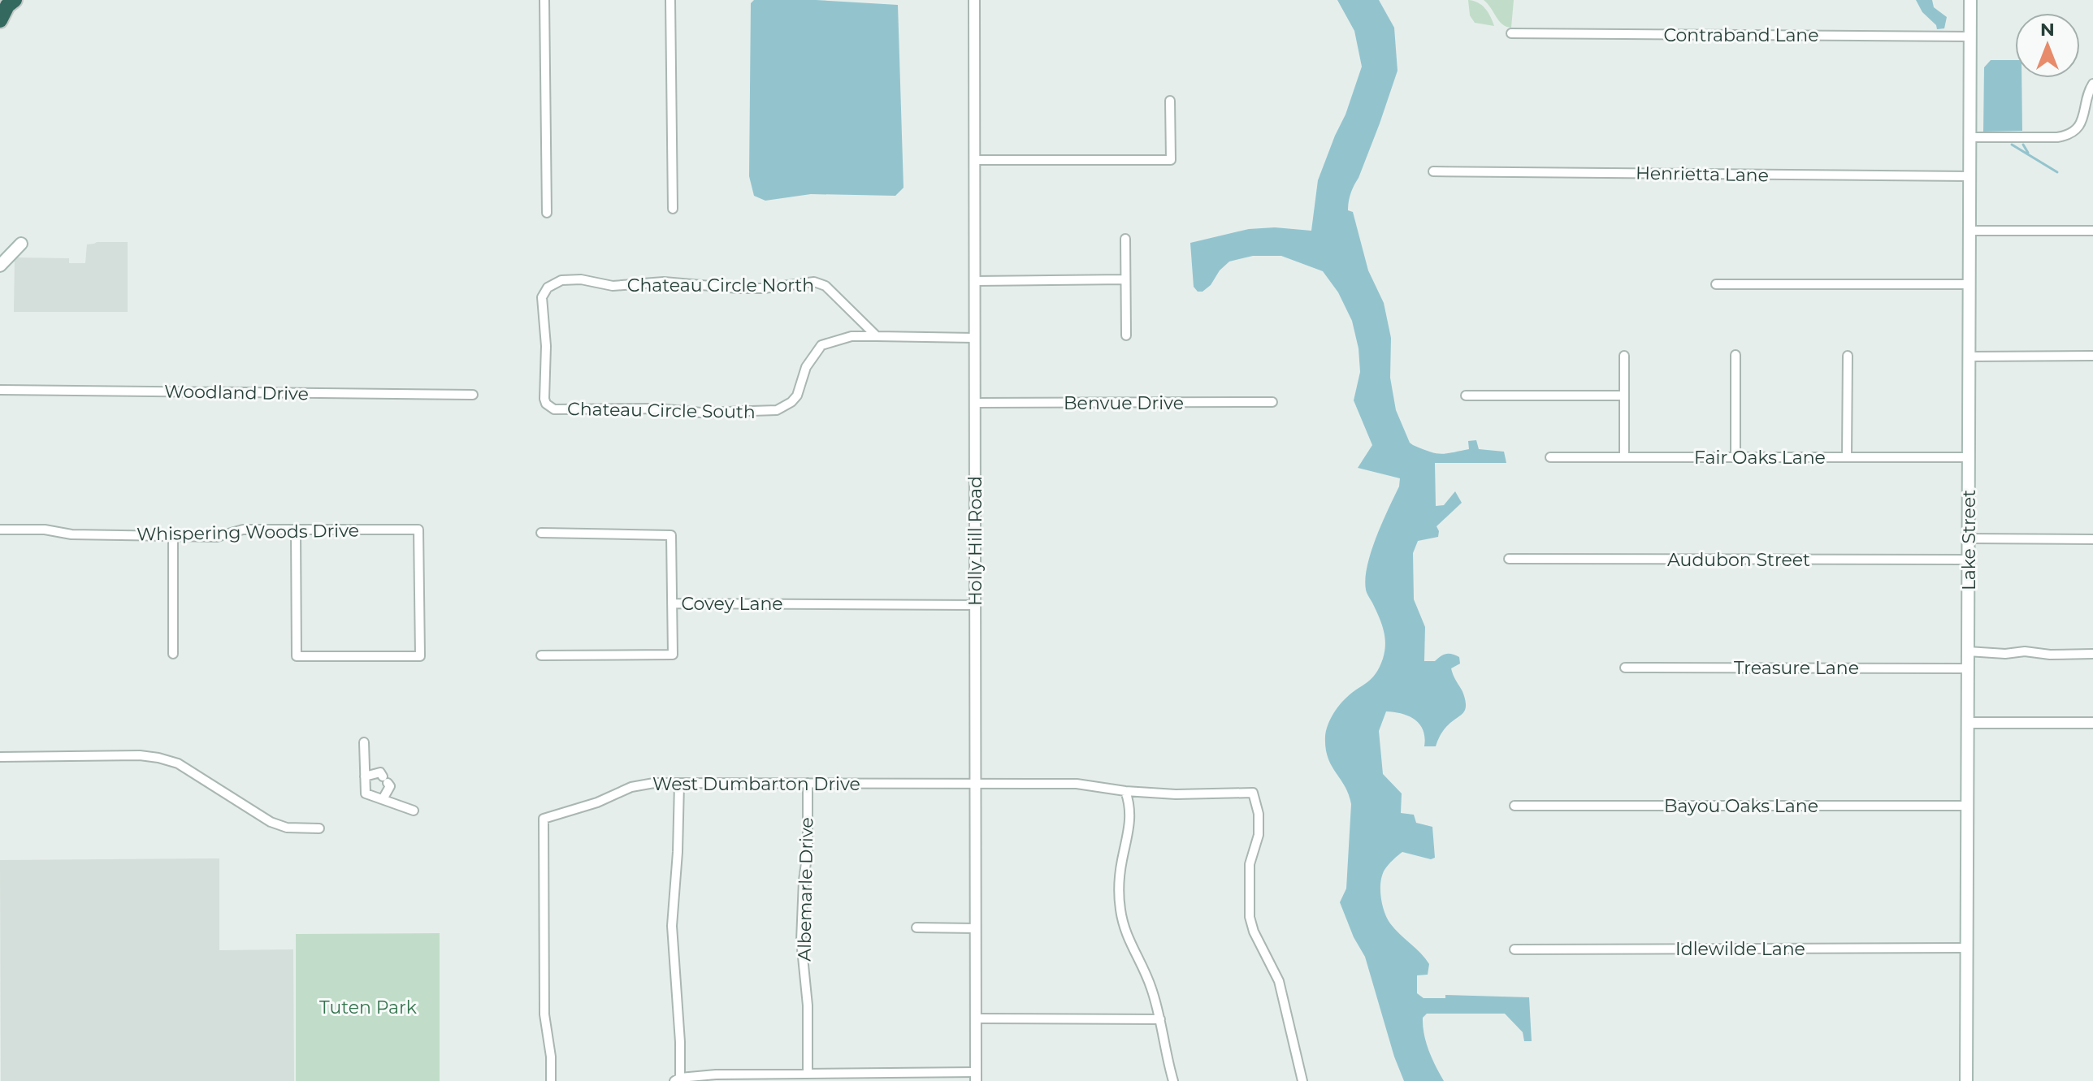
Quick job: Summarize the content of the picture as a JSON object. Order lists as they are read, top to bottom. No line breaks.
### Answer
{"streets":{"main road":["Lake Street"],"street":["Contraband Lane","Henrietta Lane","Chateau Circle North","Woodland Drive","Benvue Drive","Chateau Circle South","Fair Oaks Lane","Whispering Woods Drive","Holly Hill Road","Audubon Street","Covey Lane","Treasure Lane","West Dumbarton Drive","Bayou Oaks Lane","Albemarle Drive","Idlewilde Lane"]},"crossings":[["Contraband Lane","Lake Street"],["Henrietta Lane","Lake Street"],["Chateau Circle North","Chateau Circle South"],["Benvue Drive","Holly Hill Road"],["Fair Oaks Lane","Lake Street"],["Lake Street","Audubon Street"],["Lake Street","Treasure Lane"],["Lake Street","Bayou Oaks Lane"],["Lake Street","Idlewilde Lane"],["Holly Hill Road","Covey Lane"],["Holly Hill Road","West Dumbarton Drive"],["West Dumbarton Drive","Albemarle Drive"]],"parks":["Tuten Park"],"north":"top"}
